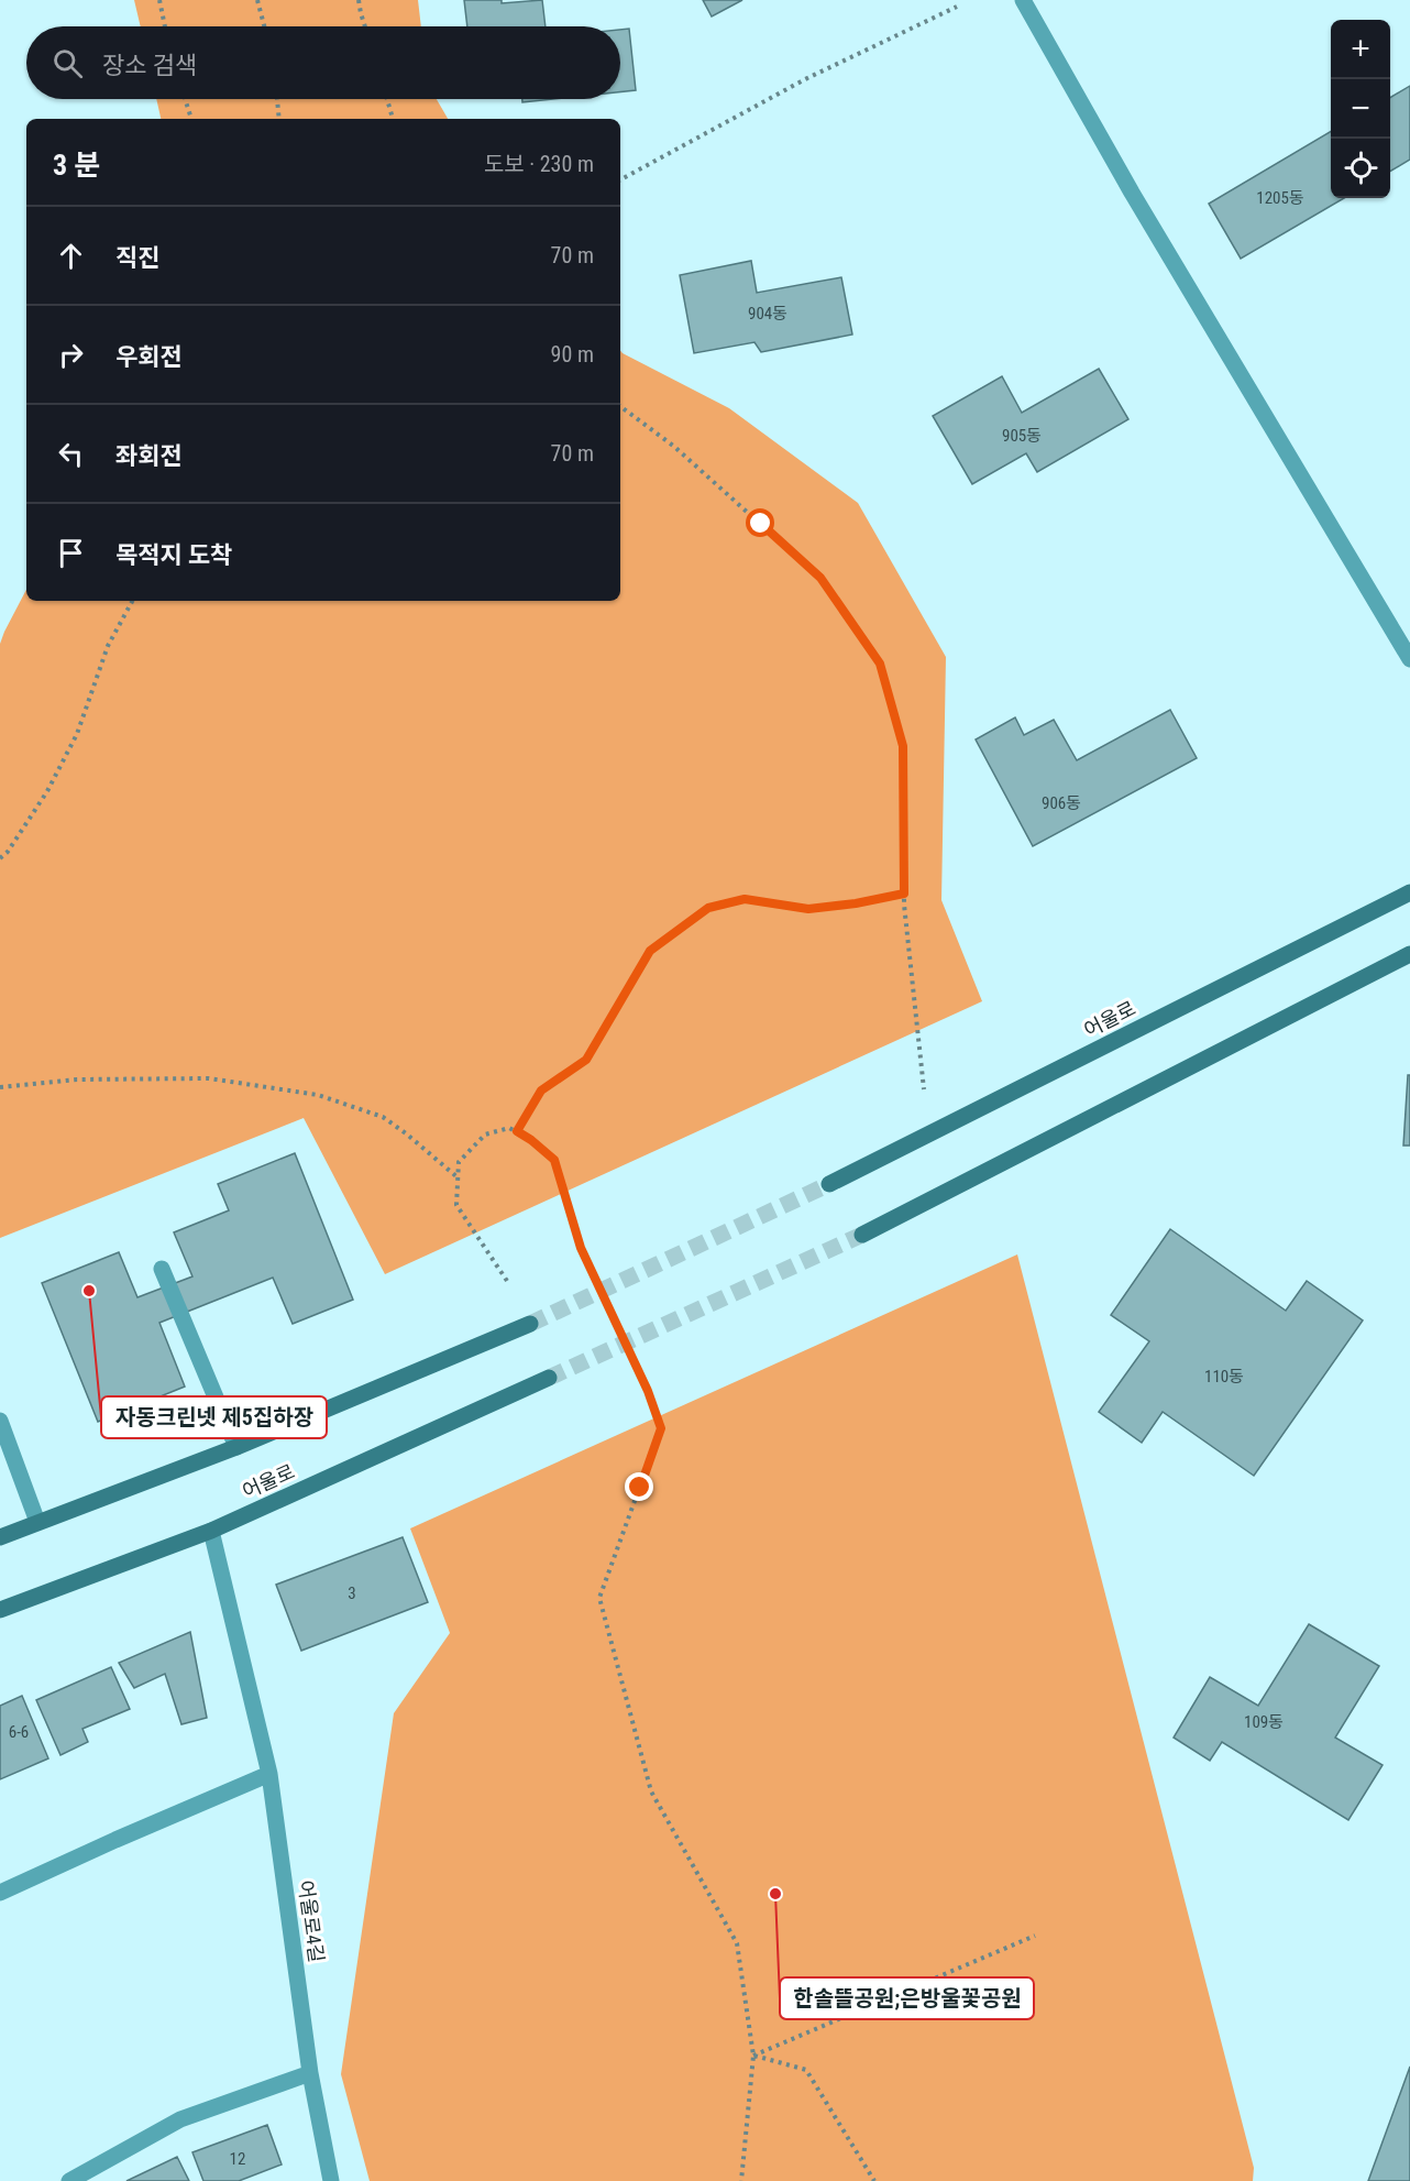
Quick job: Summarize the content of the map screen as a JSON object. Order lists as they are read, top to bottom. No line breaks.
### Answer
{"streets":{"street":["어울로","어울로4길"]},"crossings":[["어울로","어울로4길"]],"places":["자동크린넷 제5집하장","한솔뜰공원;은방울꽃공원"],"house_numbers":["1205동","904동","905동","906동","110동","3","109동","6-6","12"],"page":{"map_buttons":["+","−"],"search":"장소 검색","heading":["3 분","도보 · 230 m"],"list":[["직진","70 m"],["우회전","90 m"],["좌회전","70 m"],"목적지 도착"]}}
